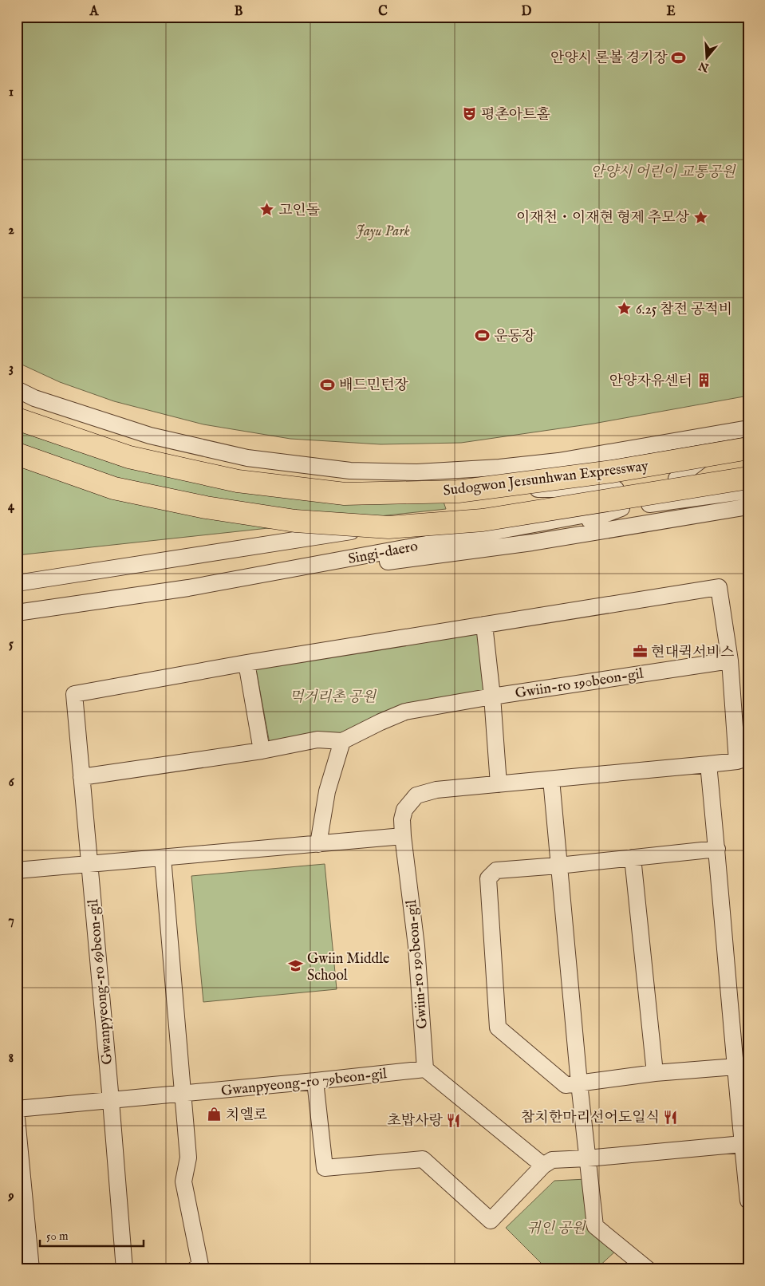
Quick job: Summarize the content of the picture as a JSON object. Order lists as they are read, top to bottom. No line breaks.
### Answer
{"streets":{"highway":["Sudogwon Je1sunhwan Expressway"],"street":["Singi-daero","Gwiin-ro 190beon-gil","Gwanpyeong-ro 69beon-gil","Gwanpyeong-ro 79beon-gil"]},"crossings":[["Gwiin-ro 190beon-gil","Gwanpyeong-ro 79beon-gil"],["Gwanpyeong-ro 69beon-gil","Gwanpyeong-ro 79beon-gil"]],"parks":["안양시 어린이 교통공원","Jayu Park","먹거리촌 공원","귀인 공원"],"places":{"sports":["안양시 론볼 경기장","운동장","배드민턴장"],"theatre":["평촌아트홀"],"place":["고인돌","이재천・이재현 형제 추모상","6.25 참전 공적비"],"building":["안양자유센터"],"office":["현대퀵서비스"],"school or university":["Gwiin Middle School"],"shop":["치엘로"],"restaurant":["참치한마리선어도일식","초밥사랑"]},"scale_bar":"50 m","north":"bottom","grid":{"columns":["A","B","C","D","E"],"rows":["1","2","3","4","5","6","7","8","9"]}}
